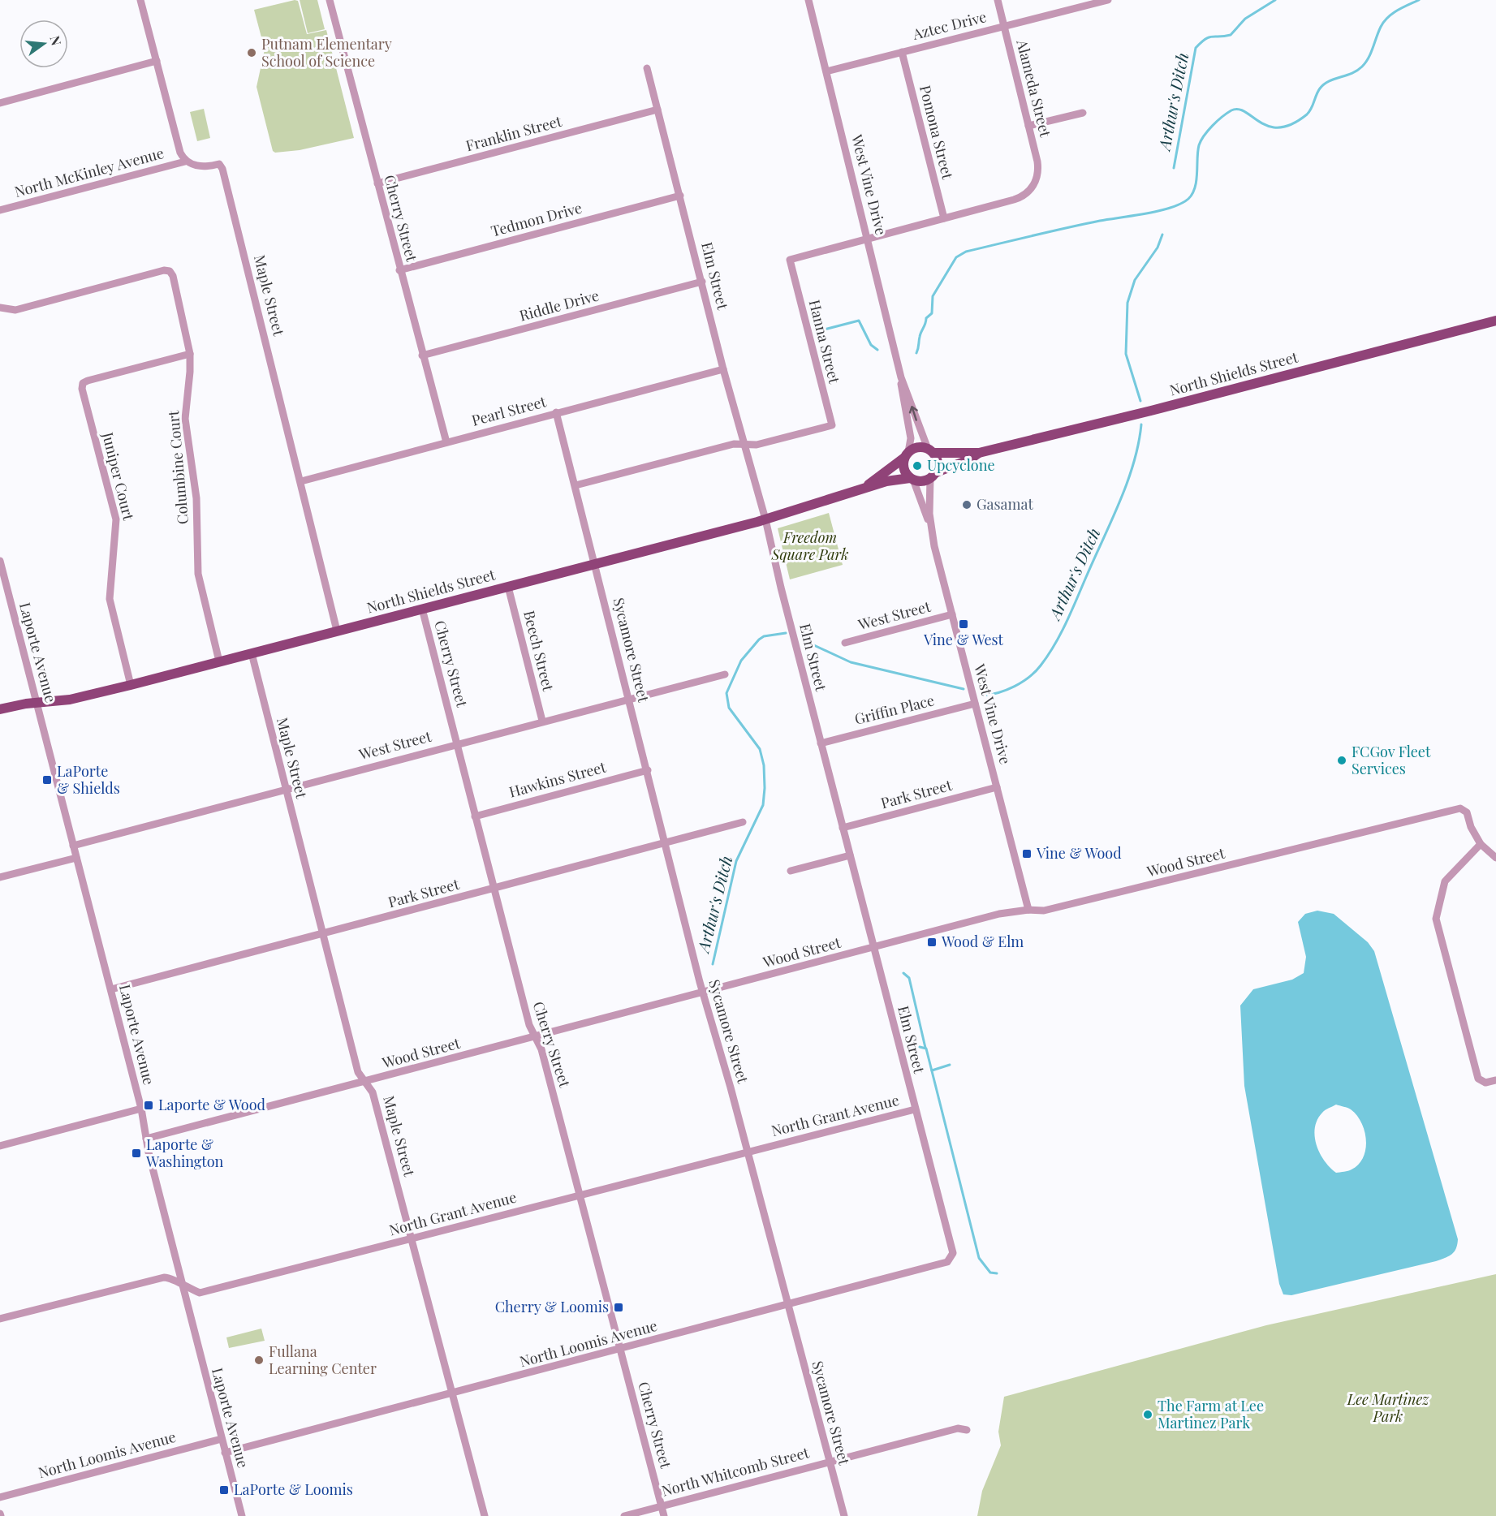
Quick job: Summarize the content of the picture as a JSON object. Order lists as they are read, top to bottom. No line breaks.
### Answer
{"streets":{"main road":["North Shields Street"],"street":["Aztec Drive","Alameda Street","Pomona Street","Franklin Street","North McKinley Avenue","West Vine Drive","Cherry Street","Tedmon Drive","Elm Street","Maple Street","Riddle Drive","Hanna Street","Pearl Street","Columbine Court","Juniper Court","West Street","Sycamore Street","Beech Street","Laporte Avenue","Griffin Place","Hawkins Street","Park Street","Wood Street","North Grant Avenue","North Loomis Avenue","North Whitcomb Street"]},"crossings":[["Aztec Drive","Alameda Street"],["Aztec Drive","Pomona Street"],["Aztec Drive","West Vine Drive"],["Alameda Street","Hanna Street"],["Pomona Street","Hanna Street"],["Franklin Street","Cherry Street"],["Franklin Street","Elm Street"],["North McKinley Avenue","Maple Street"],["West Vine Drive","Hanna Street"],["West Vine Drive","North Shields Street"],["West Vine Drive","West Street"],["West Vine Drive","Griffin Place"],["West Vine Drive","Park Street"],["West Vine Drive","Wood Street"],["Cherry Street","Tedmon Drive"],["Cherry Street","Riddle Drive"],["Cherry Street","North Shields Street"],["Cherry Street","Pearl Street"],["Cherry Street","West Street"],["Cherry Street","Hawkins Street"],["Cherry Street","Park Street"],["Cherry Street","Wood Street"],["Cherry Street","North Grant Avenue"],["Cherry Street","North Loomis Avenue"],["Cherry Street","North Whitcomb Street"],["Tedmon Drive","Elm Street"],["Elm Street","Riddle Drive"],["Elm Street","Hanna Street"],["Elm Street","North Shields Street"],["Elm Street","Pearl Street"],["Elm Street","Griffin Place"],["Elm Street","Park Street"],["Elm Street","Wood Street"],["Elm Street","North Grant Avenue"],["Elm Street","North Loomis Avenue"],["Maple Street","North Shields Street"],["Maple Street","Pearl Street"],["Maple Street","West Street"],["Maple Street","Park Street"],["Maple Street","Wood Street"],["Maple Street","North Grant Avenue"],["Maple Street","North Loomis Avenue"],["Hanna Street","Sycamore Street"],["North Shields Street","Columbine Court"],["North Shields Street","Juniper Court"],["North Shields Street","Sycamore Street"],["North Shields Street","Beech Street"],["North Shields Street","Laporte Avenue"],["Pearl Street","Sycamore Street"],["Columbine Court","Juniper Court"],["West Street","Sycamore Street"],["West Street","Beech Street"],["West Street","Laporte Avenue"],["Sycamore Street","Hawkins Street"],["Sycamore Street","Park Street"],["Sycamore Street","Wood Street"],["Sycamore Street","North Grant Avenue"],["Sycamore Street","North Loomis Avenue"],["Sycamore Street","North Whitcomb Street"],["Laporte Avenue","Park Street"],["Laporte Avenue","Wood Street"],["Laporte Avenue","North Grant Avenue"],["Laporte Avenue","North Loomis Avenue"]],"water":["Arthur's Ditch"],"parks":["Freedom Square Park","Lee Martinez Park"],"places":{"other":["Putnam Elementary School of Science","Upcyclone","Gasamat","FCGov Fleet Services","Fullana Learning Center","The Farm at Lee Martinez Park"],"transit":["Vine & West","LaPorte & Shields","Vine & Wood","Wood & Elm","Laporte & Wood","Laporte & Washington","Cherry & Loomis","LaPorte & Loomis"]},"north":"right"}
